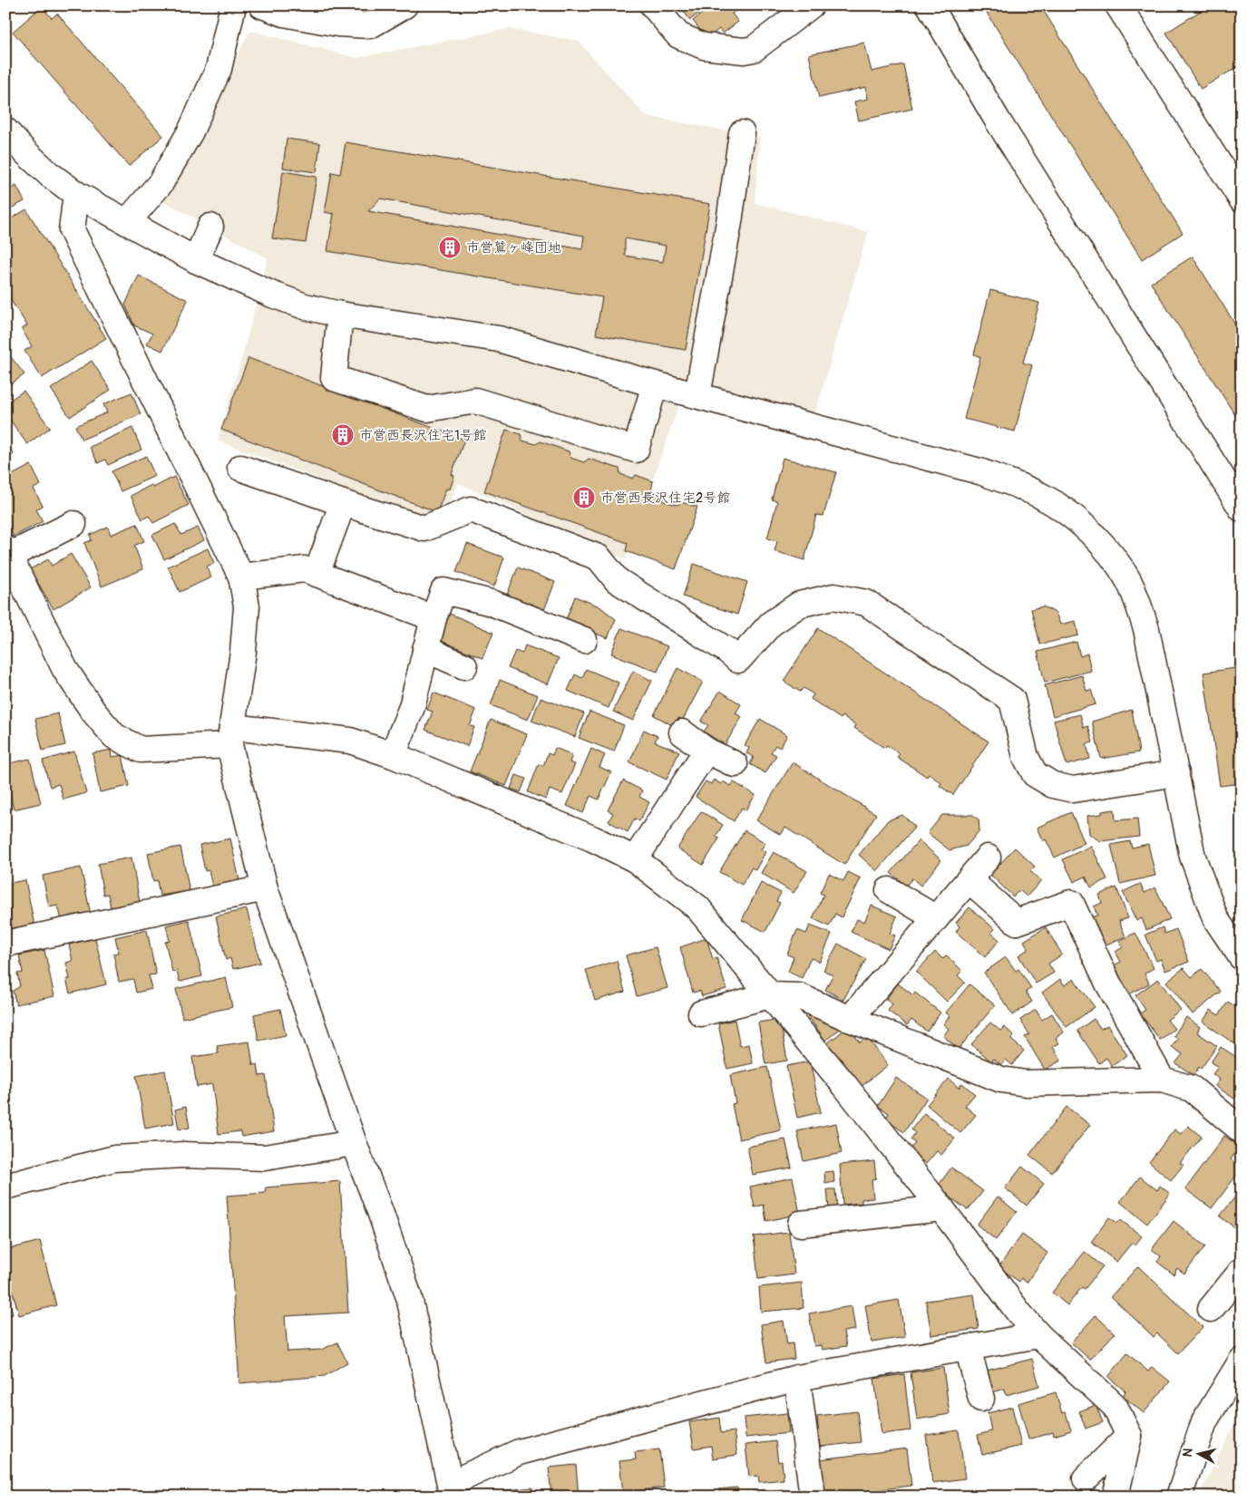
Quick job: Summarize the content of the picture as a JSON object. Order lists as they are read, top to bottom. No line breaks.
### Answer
{"places":{"building":["市営鷲ヶ峰団地","市営西長沢住宅1号館","市営西長沢住宅2号館"]},"north":"left"}
